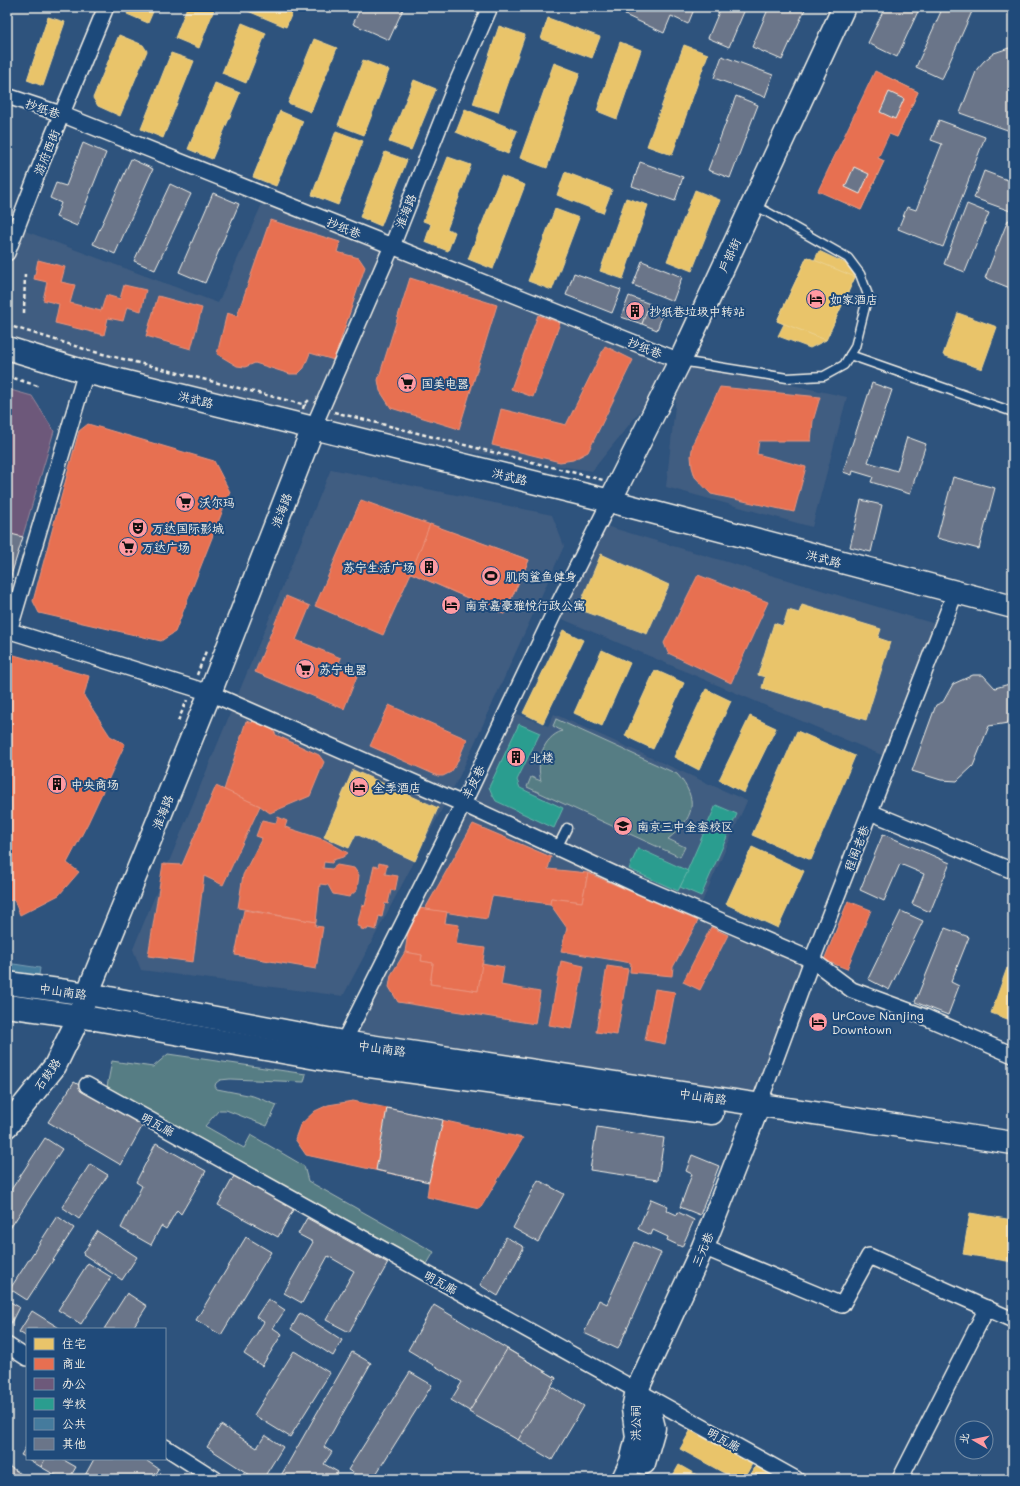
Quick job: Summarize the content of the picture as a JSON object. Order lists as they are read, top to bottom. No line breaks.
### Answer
{"streets":{"main road":["淮海路","户部街","洪武路","中山南路","石鼓路","三元巷","洪公祠"],"street":["抄纸巷","游府西街","羊皮巷","程阁老巷","明瓦廊"]},"crossings":[["抄纸巷","游府西街"],["抄纸巷","淮海路"],["抄纸巷","户部街"],["淮海路","洪武路"],["淮海路","中山南路"],["淮海路","石鼓路"],["户部街","洪武路"],["户部街","羊皮巷"],["洪武路","羊皮巷"],["洪武路","程阁老巷"],["羊皮巷","中山南路"],["程阁老巷","中山南路"],["程阁老巷","三元巷"],["中山南路","石鼓路"],["中山南路","三元巷"],["明瓦廊","三元巷"],["明瓦廊","洪公祠"],["三元巷","洪公祠"]],"places":{"hotel":["如家酒店","南京嘉豪雅悦行政公寓","全季酒店","UrCove Nanjing Downtown"],"building":["抄纸巷垃圾中转站","苏宁生活广场","北楼","中央商场"],"supermarket":["国美电器","沃尔玛","万达广场","苏宁电器"],"theatre":["万达国际影城"],"sports":["肌肉鲨鱼健身"],"school or university":["南京三中金銮校区"]},"legend":["住宅","商业","办公","学校","公共","其他"],"north":"left"}
